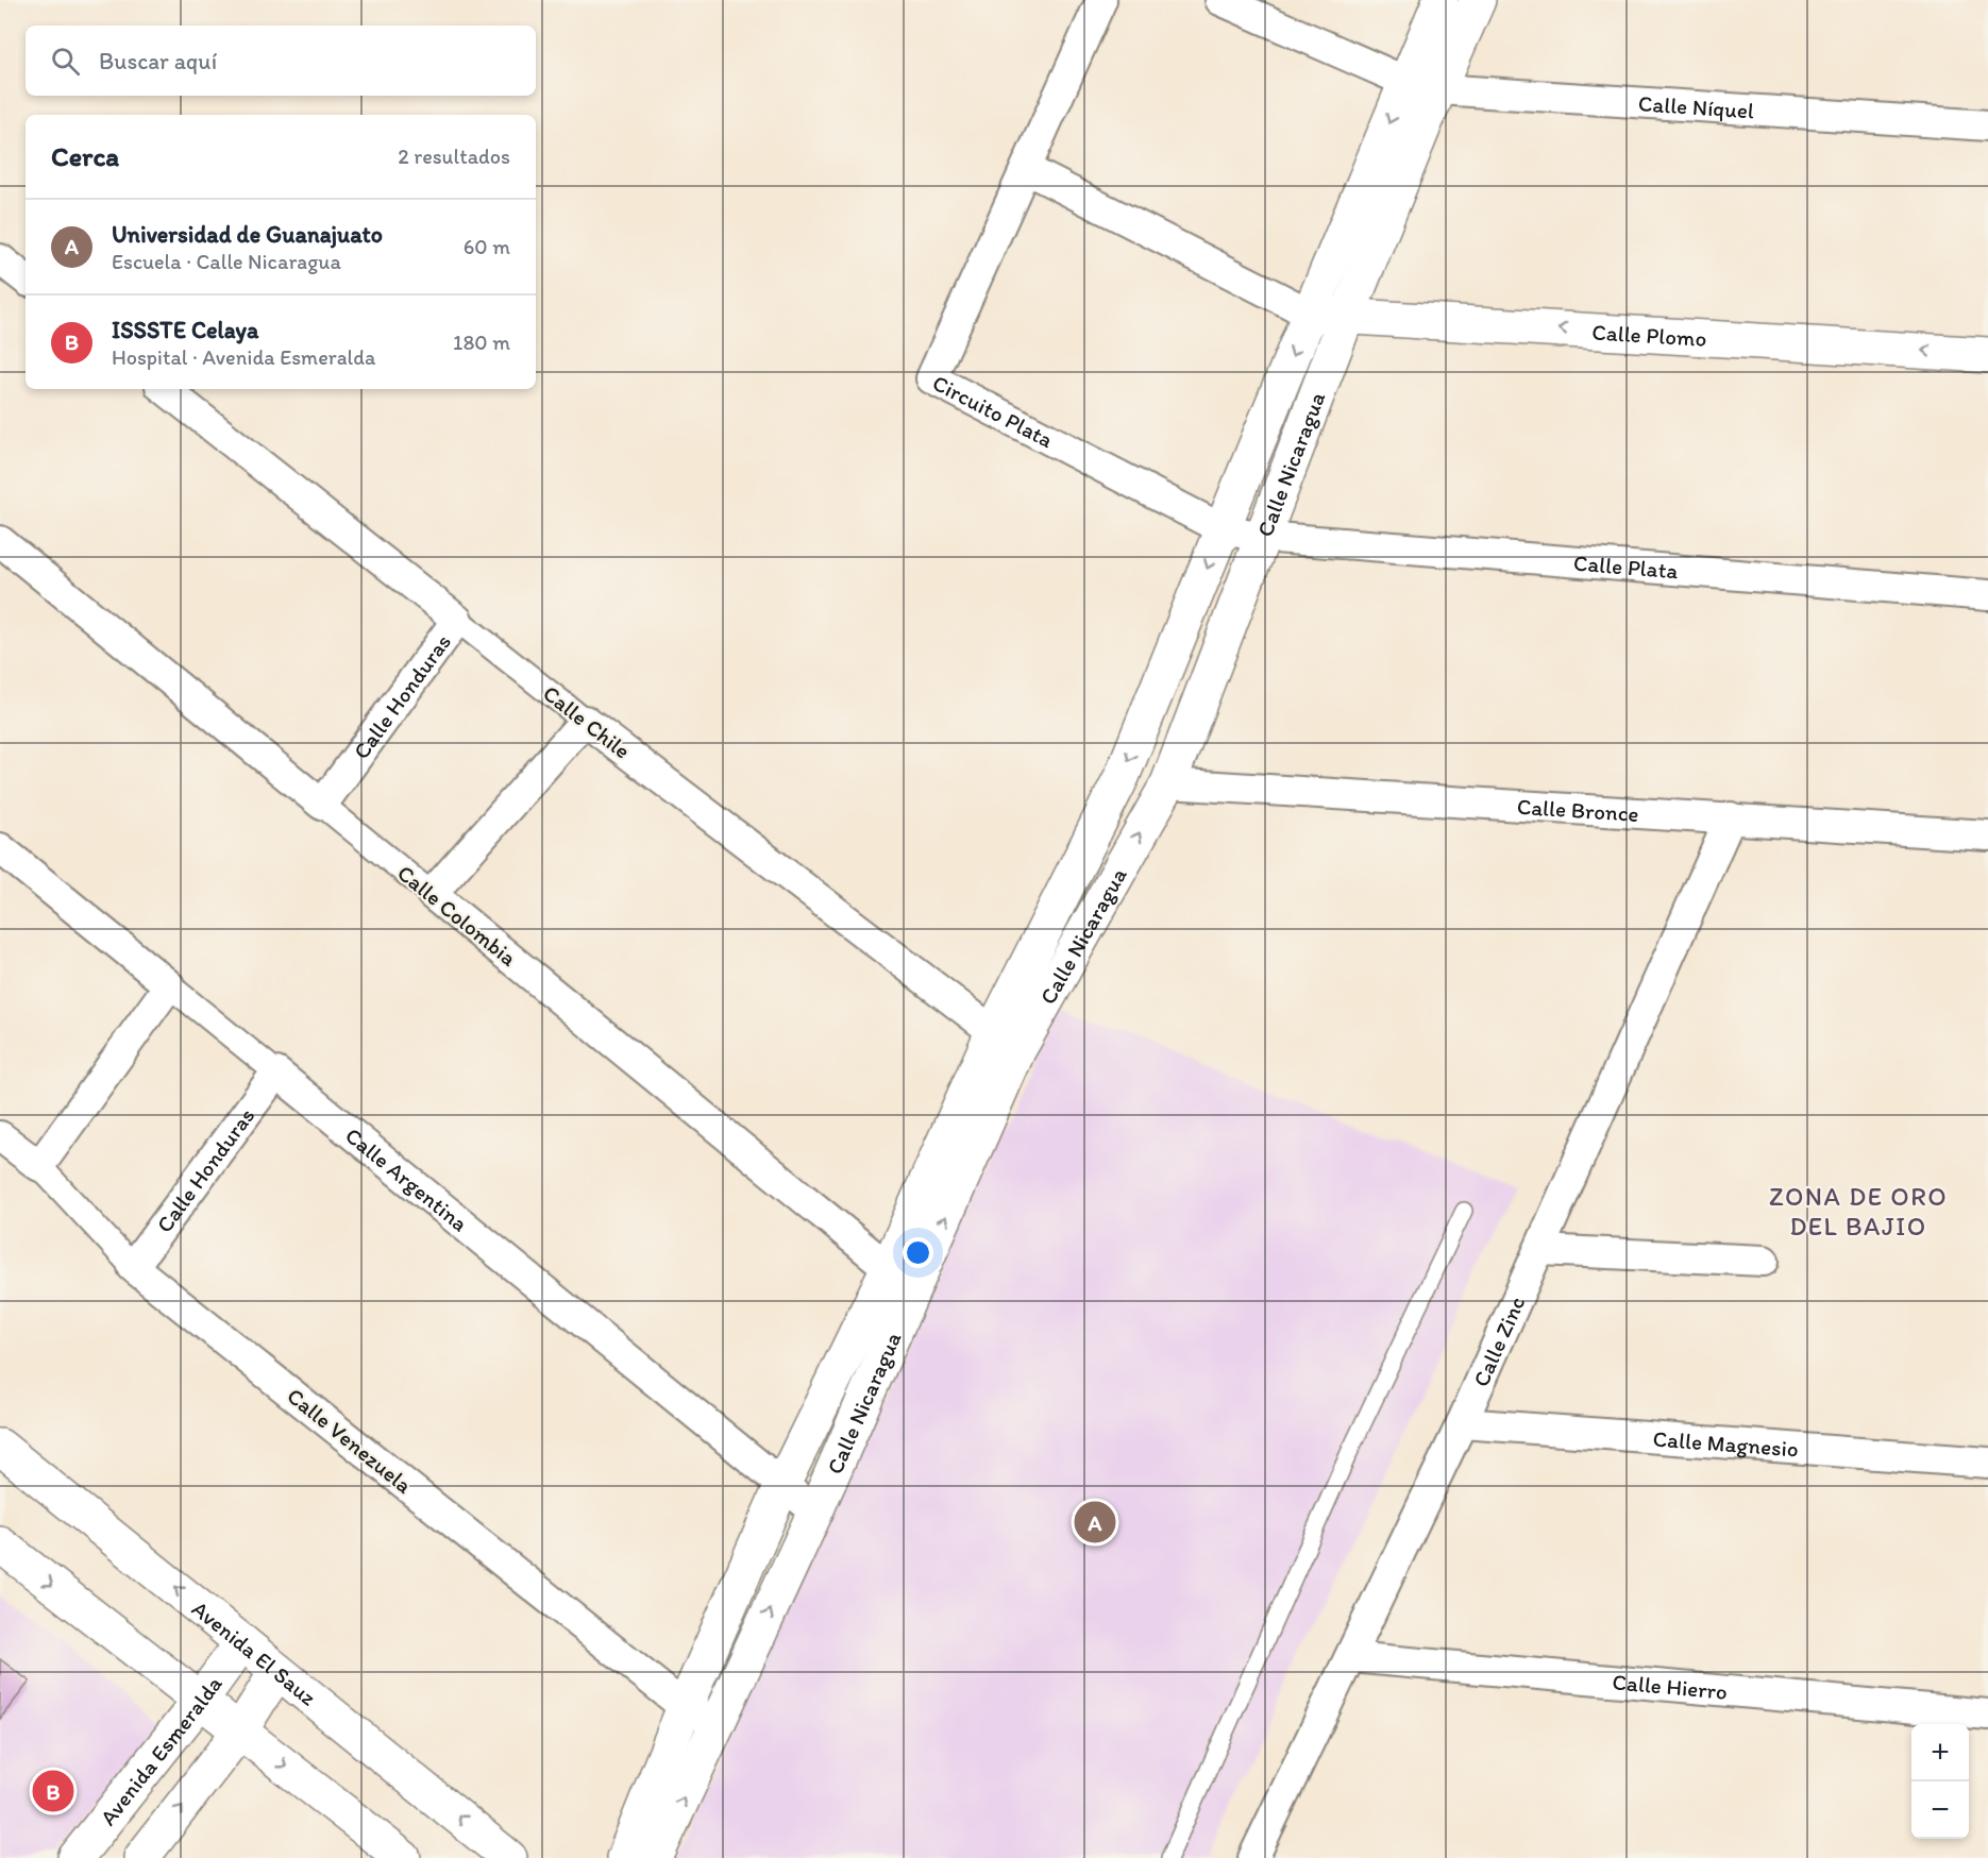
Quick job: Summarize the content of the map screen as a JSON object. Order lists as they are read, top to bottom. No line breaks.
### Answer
{"streets":{"main road":["Calle Plomo","Calle Nicaragua","Avenida El Sauz","Avenida Esmeralda"],"street":["Calle Níquel","Circuito Plata","Calle Plata","Calle Honduras","Calle Chile","Calle Bronce","Calle Colombia","Calle Argentina","Calle Zinc","Calle Venezuela","Calle Magnesio","Calle Hierro"]},"crossings":[["Calle Níquel","Calle Nicaragua"],["Calle Plomo","Calle Nicaragua"],["Circuito Plata","Calle Nicaragua"],["Circuito Plata","Calle Plata"],["Calle Nicaragua","Calle Plata"],["Calle Nicaragua","Calle Chile"],["Calle Nicaragua","Calle Bronce"],["Calle Nicaragua","Calle Colombia"],["Calle Nicaragua","Calle Argentina"],["Calle Nicaragua","Calle Venezuela"],["Calle Honduras","Calle Chile"],["Calle Honduras","Calle Colombia"],["Calle Honduras","Calle Argentina"],["Calle Honduras","Calle Venezuela"],["Calle Bronce","Calle Zinc"],["Calle Zinc","Calle Magnesio"],["Calle Zinc","Calle Hierro"],["Avenida El Sauz","Avenida Esmeralda"]],"one_way":["Calle Plomo"],"districts":["ZONA DE ORO DEL BAJIO"],"page":{"search":"Buscar aquí","heading":["Cerca","2 resultados"],"list":[{"mark":"A","name":"Universidad de Guanajuato","note":"Escuela · Calle Nicaragua","value":"60 m"},{"mark":"B","name":"ISSSTE Celaya","note":"Hospital · Avenida Esmeralda","value":"180 m"}],"pins":["A","B"],"map_buttons":["+","−"]}}
